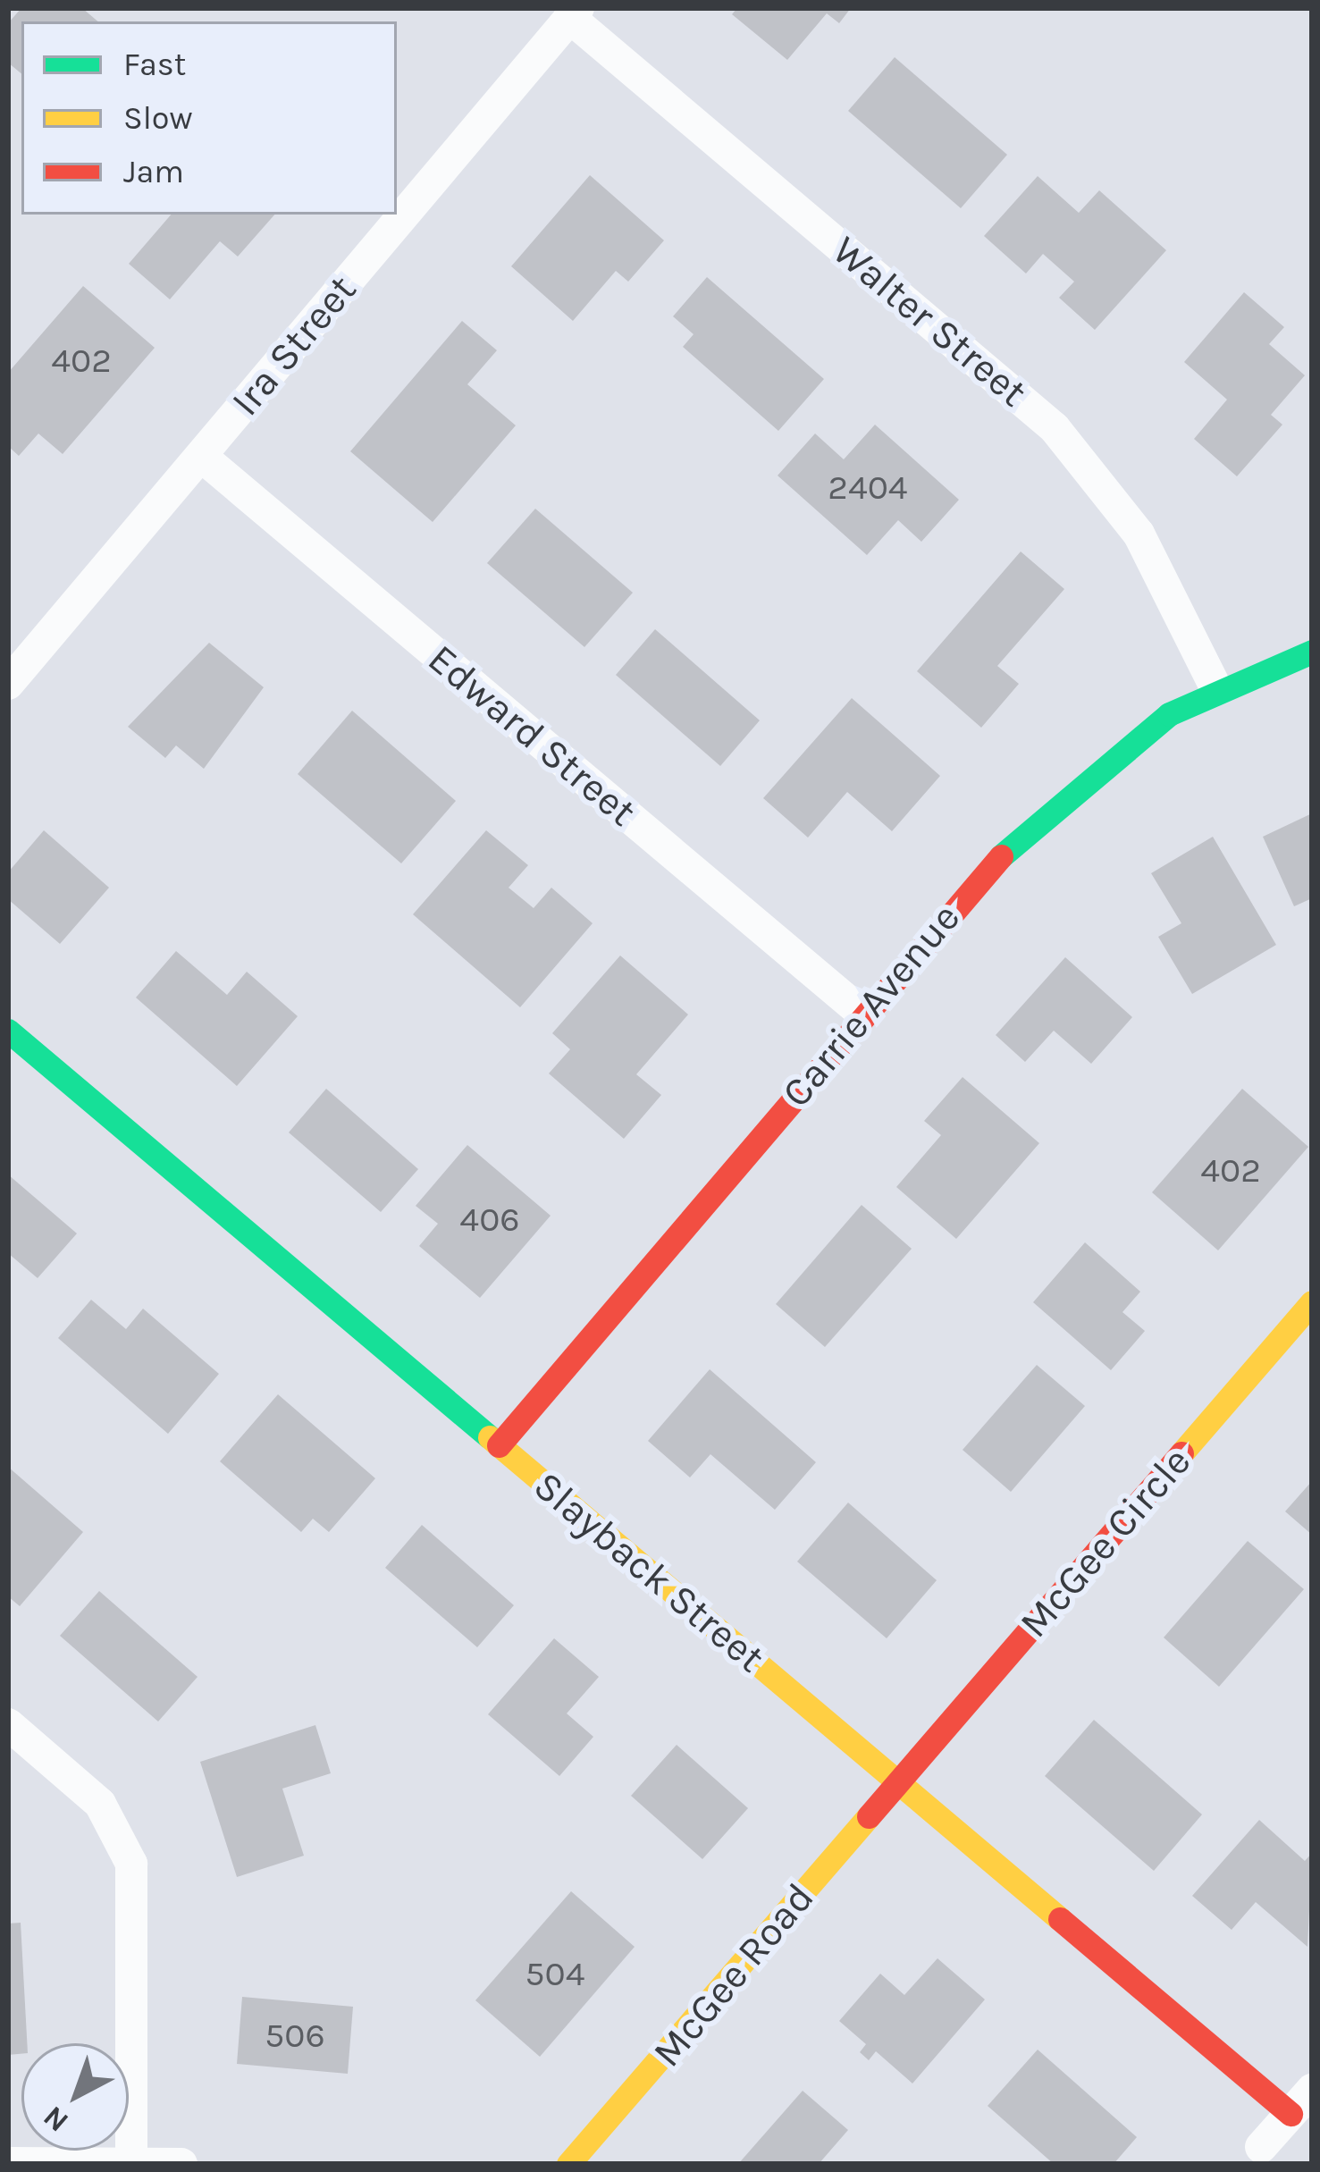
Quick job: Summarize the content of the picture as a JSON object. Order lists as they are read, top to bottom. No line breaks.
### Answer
{"streets":{"street":["Walter Street","Ira Street","Edward Street","Carrie Avenue","McGee Circle","Slayback Street","McGee Road"]},"crossings":[["Walter Street","Ira Street"],["Walter Street","Carrie Avenue"],["Ira Street","Edward Street"],["Edward Street","Carrie Avenue"],["Carrie Avenue","Slayback Street"],["McGee Circle","Slayback Street"],["McGee Circle","McGee Road"],["Slayback Street","McGee Road"]],"house_numbers":["402","2404","402","406","504","506"],"legend":["Fast","Slow","Jam"],"north":"bottom left"}
